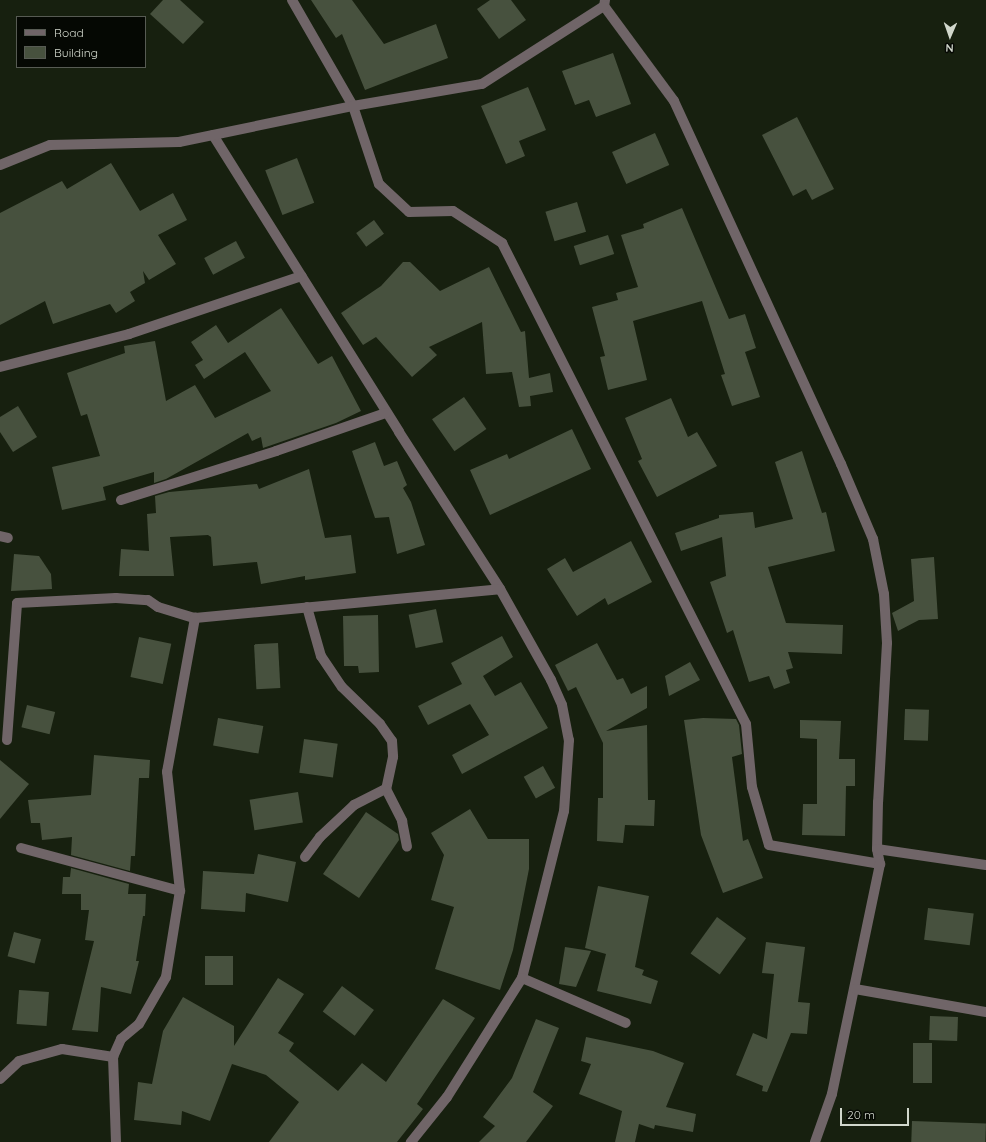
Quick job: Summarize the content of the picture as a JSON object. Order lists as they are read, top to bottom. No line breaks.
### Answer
{"legend":["Road","Building"],"scale_bar":"20 m","north":"bottom"}
